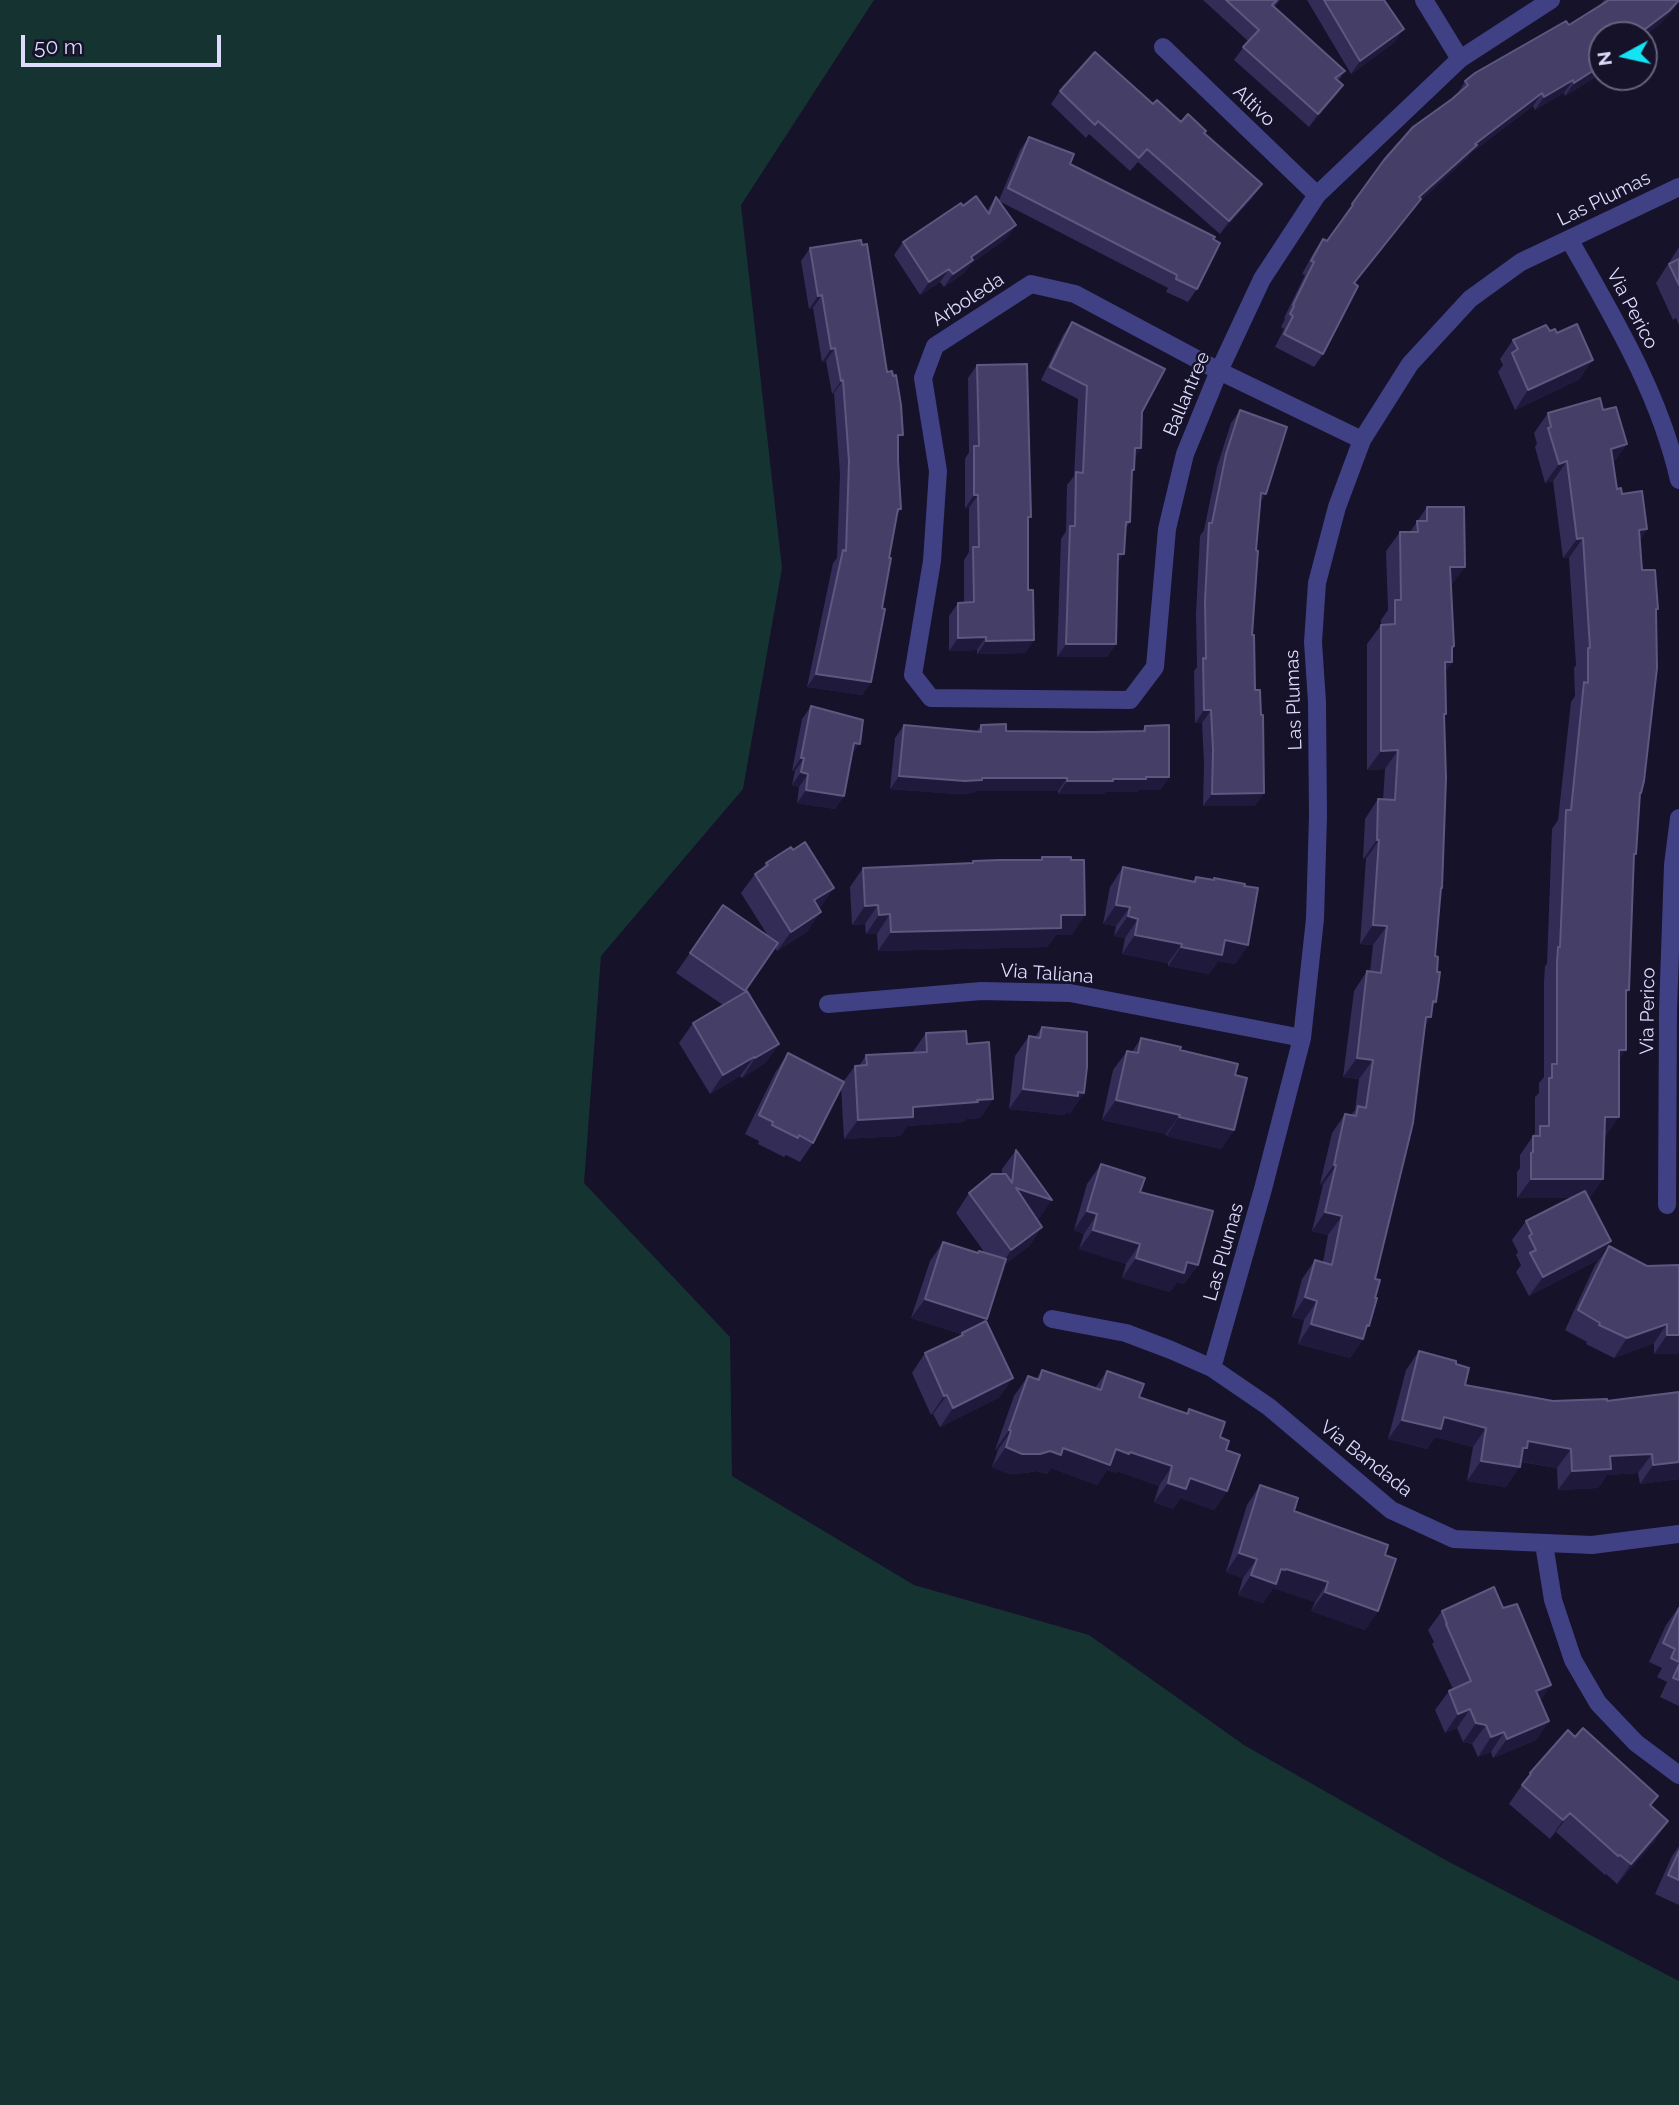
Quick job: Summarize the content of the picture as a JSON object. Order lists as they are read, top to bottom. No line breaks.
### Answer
{"streets":{"street":["Altivo","Las Plumas","Arboleda","Via Perico","Ballantree","Via Taliana","Via Bandada"]},"crossings":[["Altivo","Ballantree"],["Las Plumas","Arboleda"],["Las Plumas","Via Perico"],["Las Plumas","Via Taliana"],["Las Plumas","Via Bandada"],["Arboleda","Ballantree"]],"scale_bar":"50 m","north":"left"}
